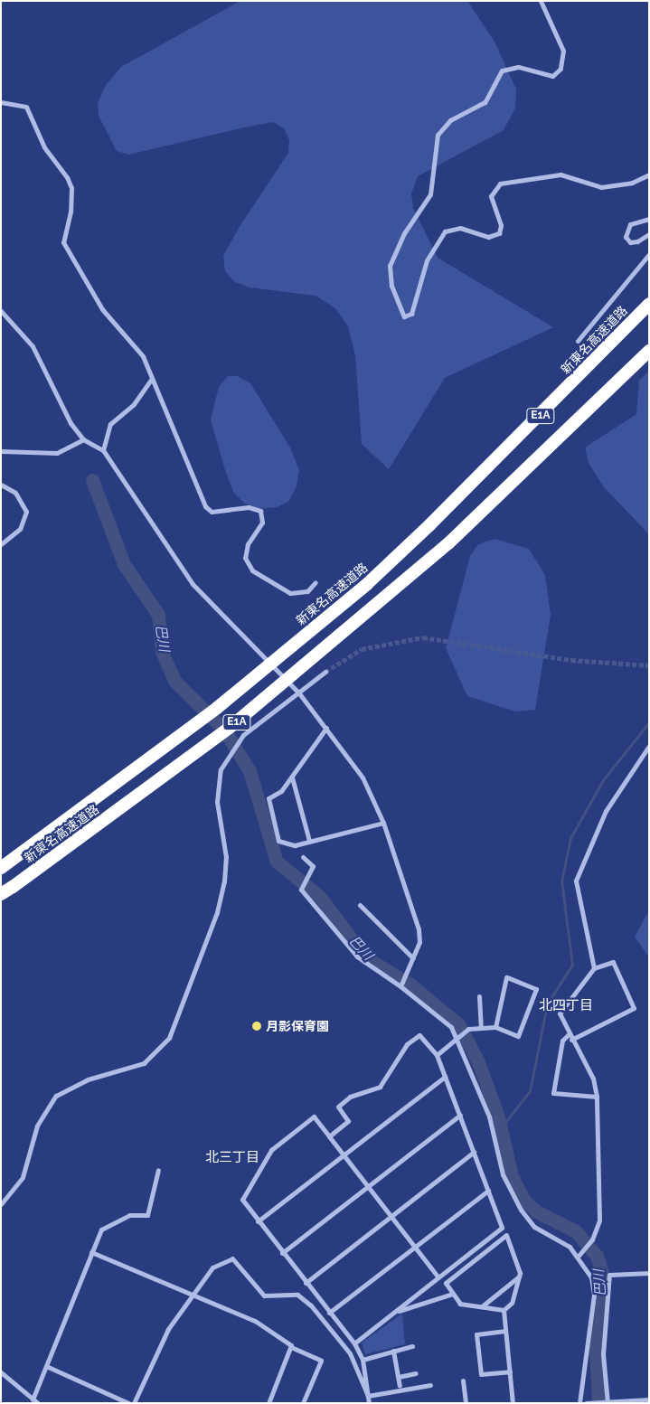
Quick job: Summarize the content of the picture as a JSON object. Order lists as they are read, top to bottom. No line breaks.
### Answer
{"streets":{"highway":["新東名高速道路","E1A"]},"districts":["北四丁目","北三丁目"],"water":["巴川"],"places":["月影保育園"]}
